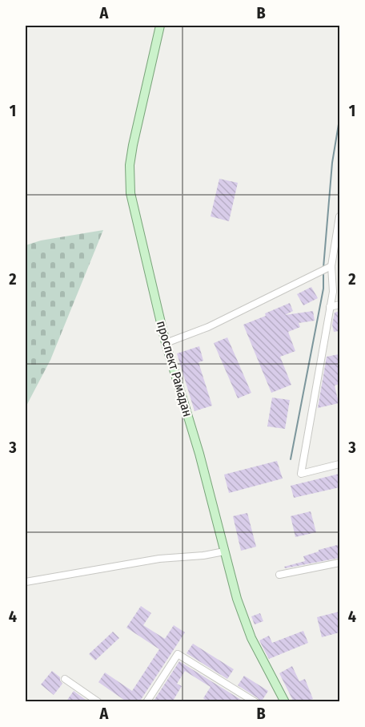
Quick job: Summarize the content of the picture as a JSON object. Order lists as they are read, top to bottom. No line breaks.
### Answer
{"streets":{"main road":["проспект Рамадан"]},"grid":{"columns":["A","B"],"rows":["1","2","3","4"]}}
